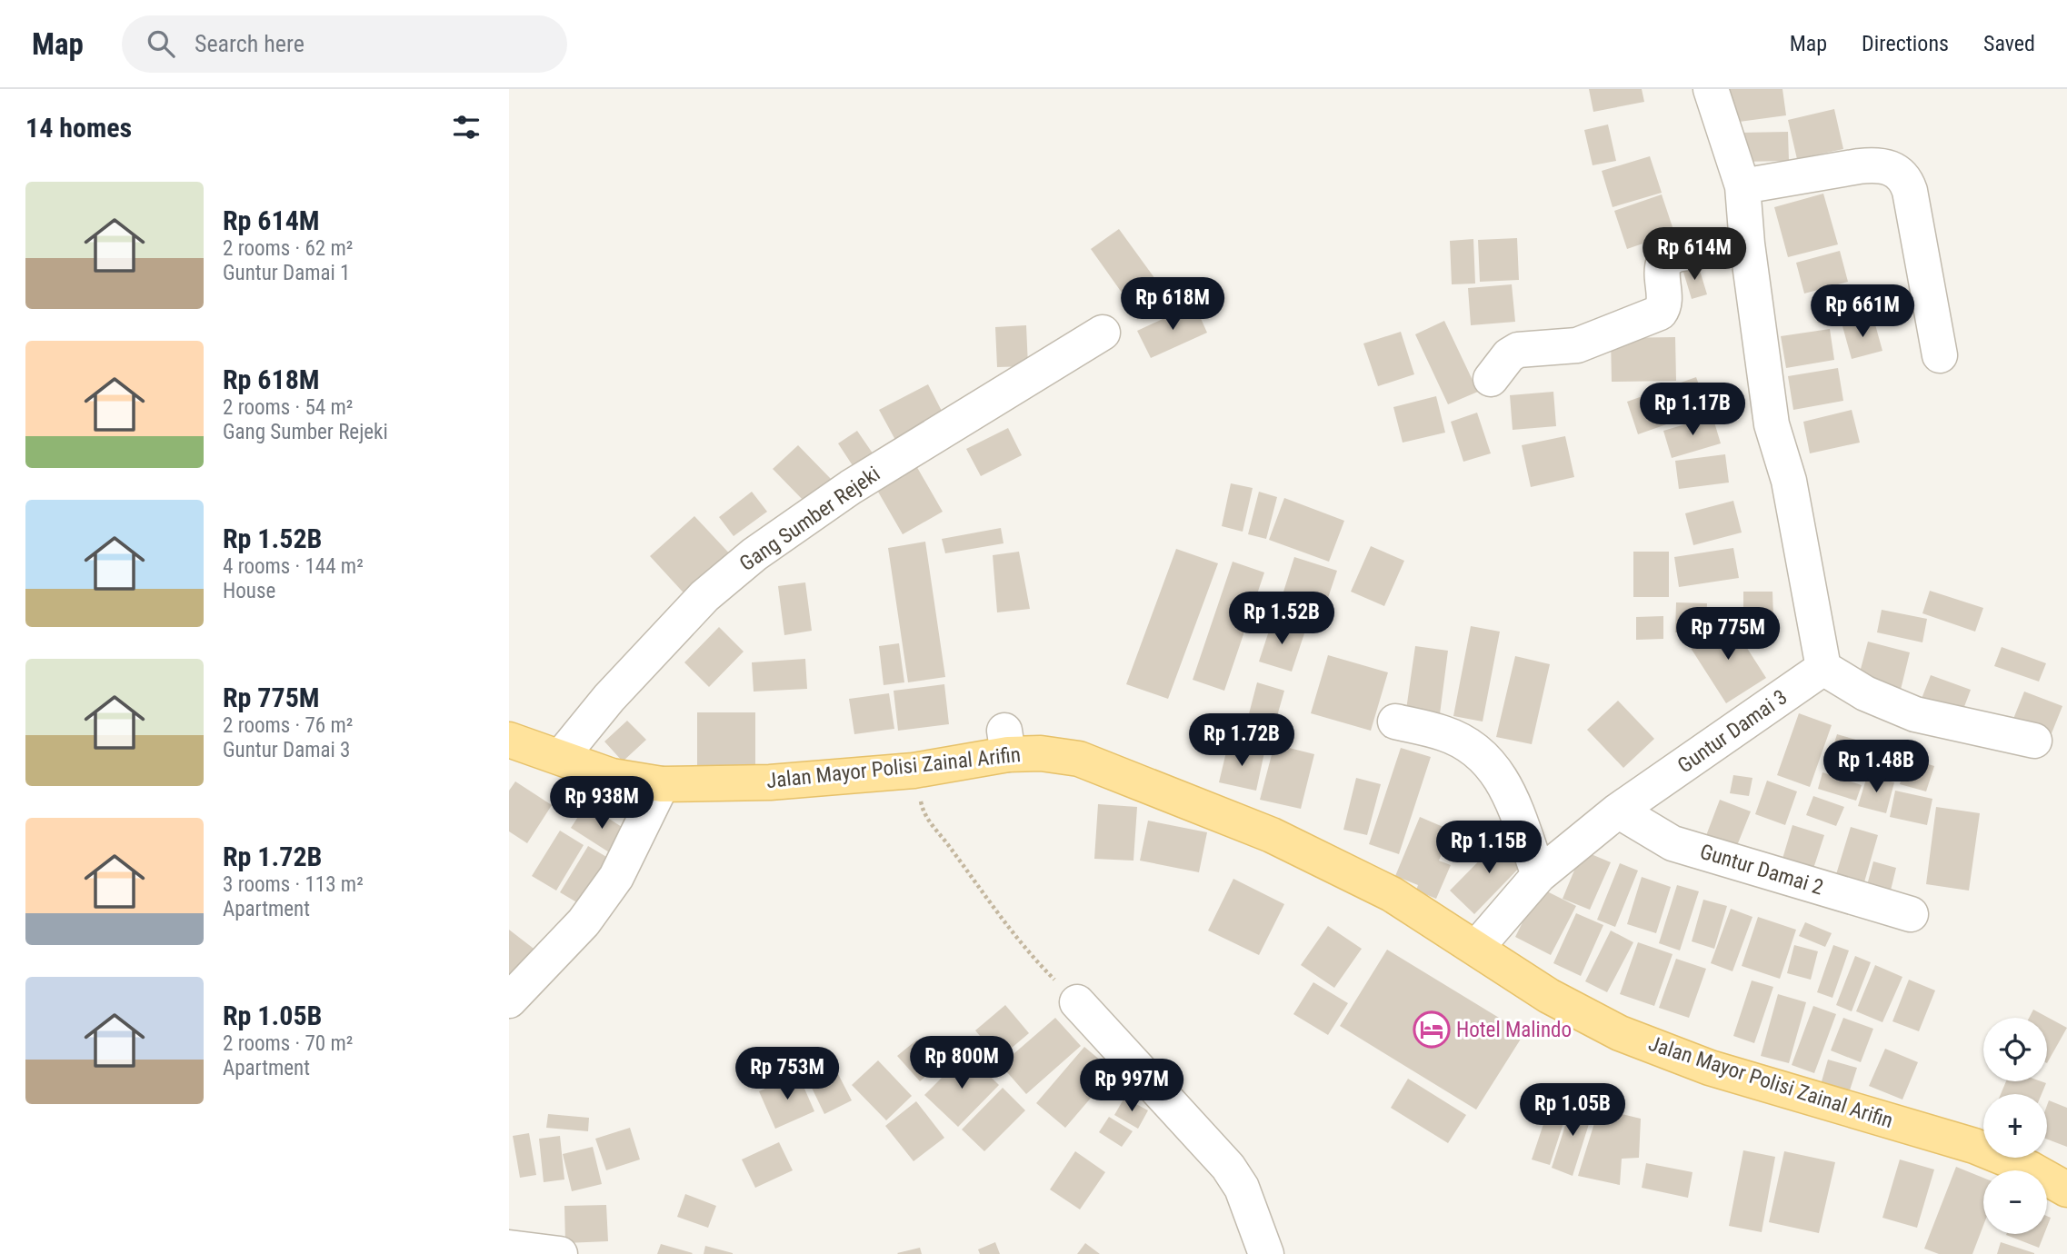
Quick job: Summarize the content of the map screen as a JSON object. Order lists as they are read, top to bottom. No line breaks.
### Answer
{"streets":{"main road":["Jalan Mayor Polisi Zainal Arifin"],"street":["Gang Sumber Rejeki","Guntur Damai 3","Guntur Damai 2"]},"crossings":[["Gang Sumber Rejeki","Jalan Mayor Polisi Zainal Arifin"],["Guntur Damai 3","Jalan Mayor Polisi Zainal Arifin"],["Guntur Damai 3","Guntur Damai 2"]],"places":{"hotel":["Hotel Malindo"]},"page":{"header":"Map","search":"Search here","nav":["Map","Directions","Saved"],"heading":"14 homes","list":[{"name":"Rp 614M","note":"2 rooms · 62 m² · Guntur Damai 1"},{"name":"Rp 618M","note":"2 rooms · 54 m² · Gang Sumber Rejeki"},{"name":"Rp 1.52B","note":"4 rooms · 144 m² · House"},{"name":"Rp 775M","note":"2 rooms · 76 m² · Guntur Damai 3"},{"name":"Rp 1.72B","note":"3 rooms · 113 m² · Apartment"},{"name":"Rp 1.05B","note":"2 rooms · 70 m² · Apartment"}],"price":["Rp 614M","Rp 618M","Rp 661M","Rp 1.17B","Rp 1.52B","Rp 775M","Rp 1.72B","Rp 1.48B","Rp 938M","Rp 1.15B","Rp 800M","Rp 753M","Rp 997M","Rp 1.05B"],"map_buttons":["+","−"]}}
